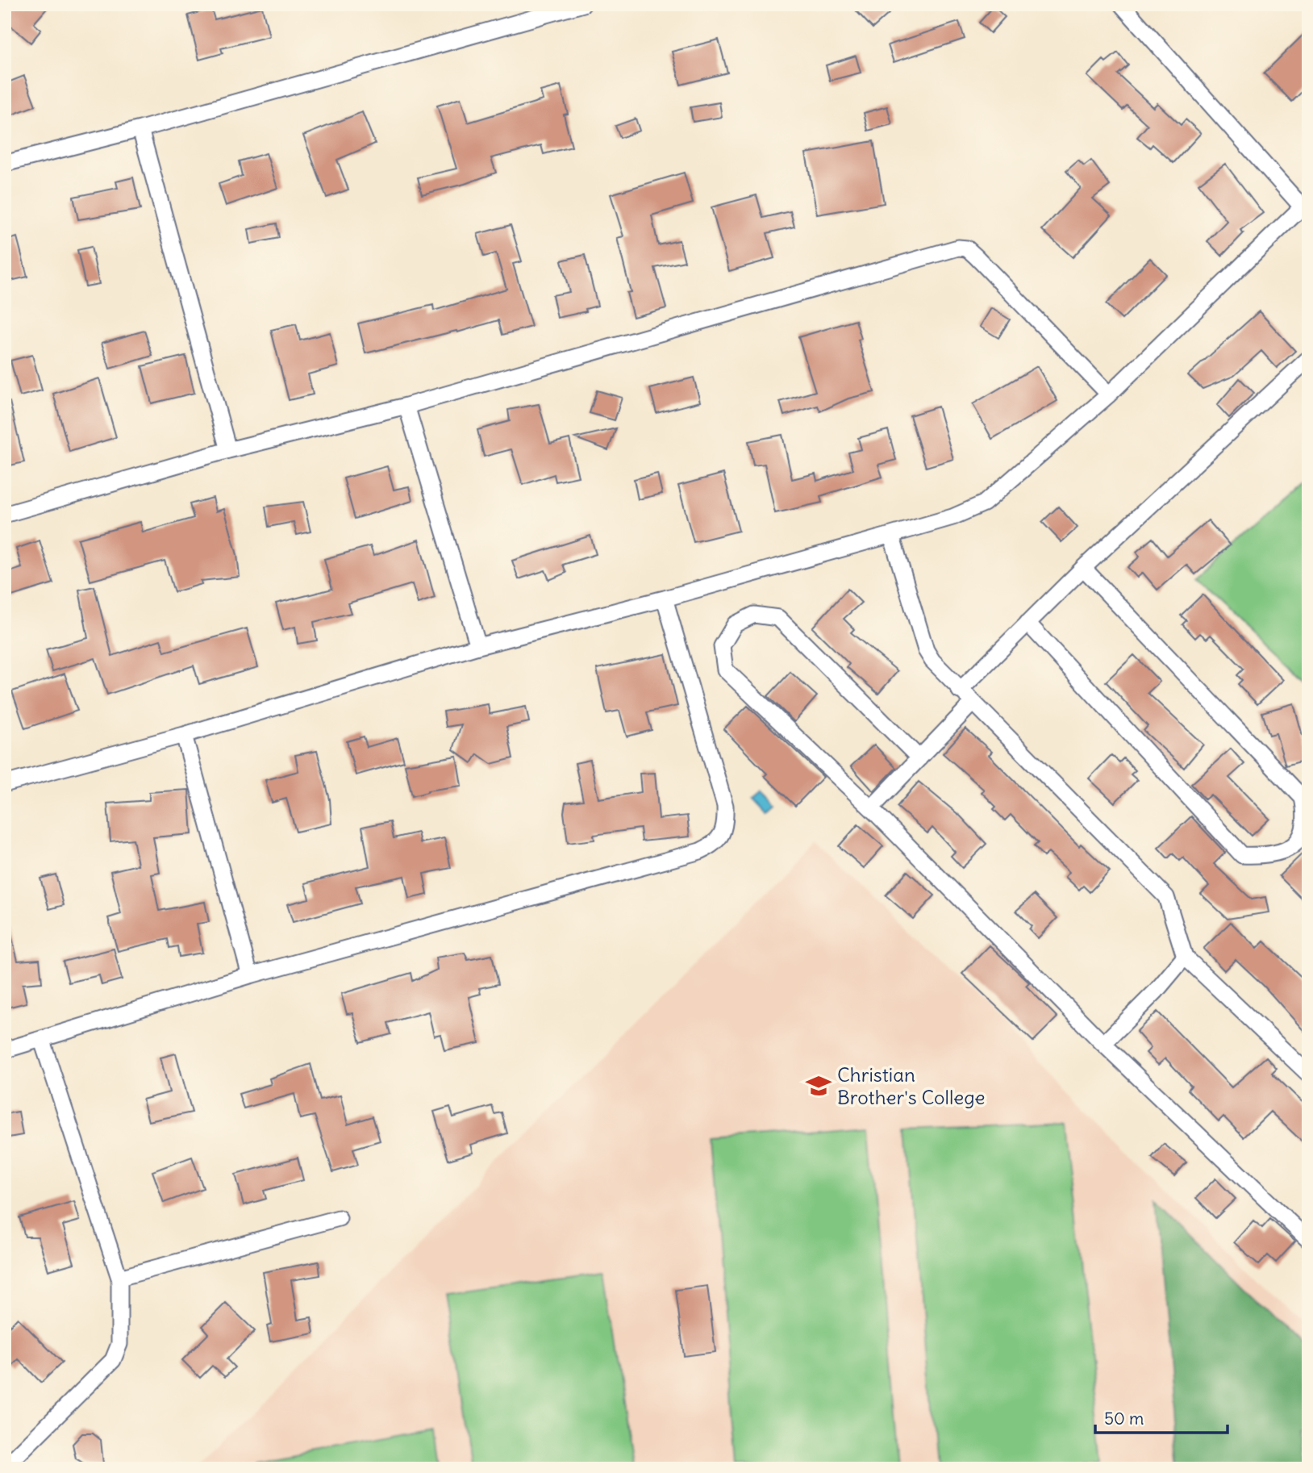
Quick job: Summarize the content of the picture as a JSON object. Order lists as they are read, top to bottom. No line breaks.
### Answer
{"places":{"school or university":["Christian Brother's College"]},"scale_bar":"50 m"}
